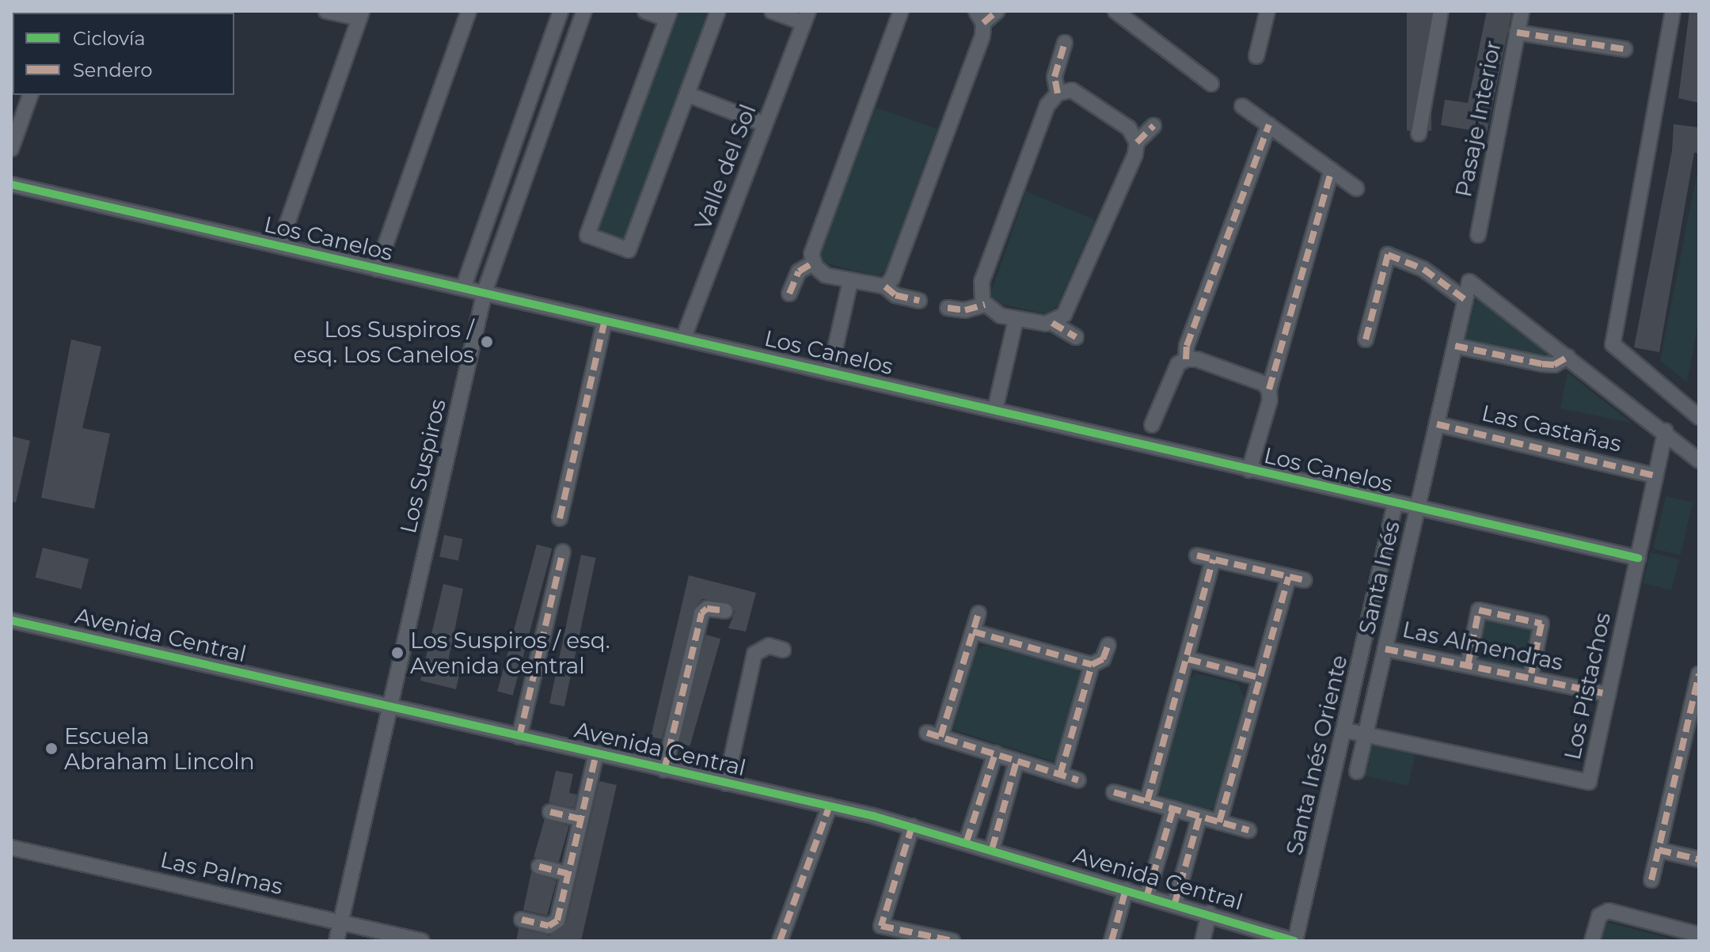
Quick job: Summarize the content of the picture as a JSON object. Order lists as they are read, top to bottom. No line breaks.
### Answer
{"streets":{"street":["Pasaje Interior","Valle del Sol","Los Canelos","Las Castañas","Los Suspiros","Santa Inés","Avenida Central","Las Almendras","Los Pistachos","Santa Inés Oriente","Las Palmas"]},"crossings":[["Valle del Sol","Los Canelos"],["Los Canelos","Los Suspiros"],["Los Canelos","Santa Inés"],["Los Canelos","Los Pistachos"],["Los Canelos","Santa Inés Oriente"],["Las Castañas","Santa Inés"],["Las Castañas","Los Pistachos"],["Los Suspiros","Avenida Central"],["Los Suspiros","Las Palmas"],["Santa Inés","Las Almendras"],["Santa Inés","Los Pistachos"],["Avenida Central","Santa Inés Oriente"],["Las Almendras","Los Pistachos"],["Los Pistachos","Santa Inés Oriente"]],"places":["Los Suspiros / esq. Los Canelos","Los Suspiros / esq. Avenida Central","Escuela Abraham Lincoln"],"legend":["Ciclovía","Sendero"]}
